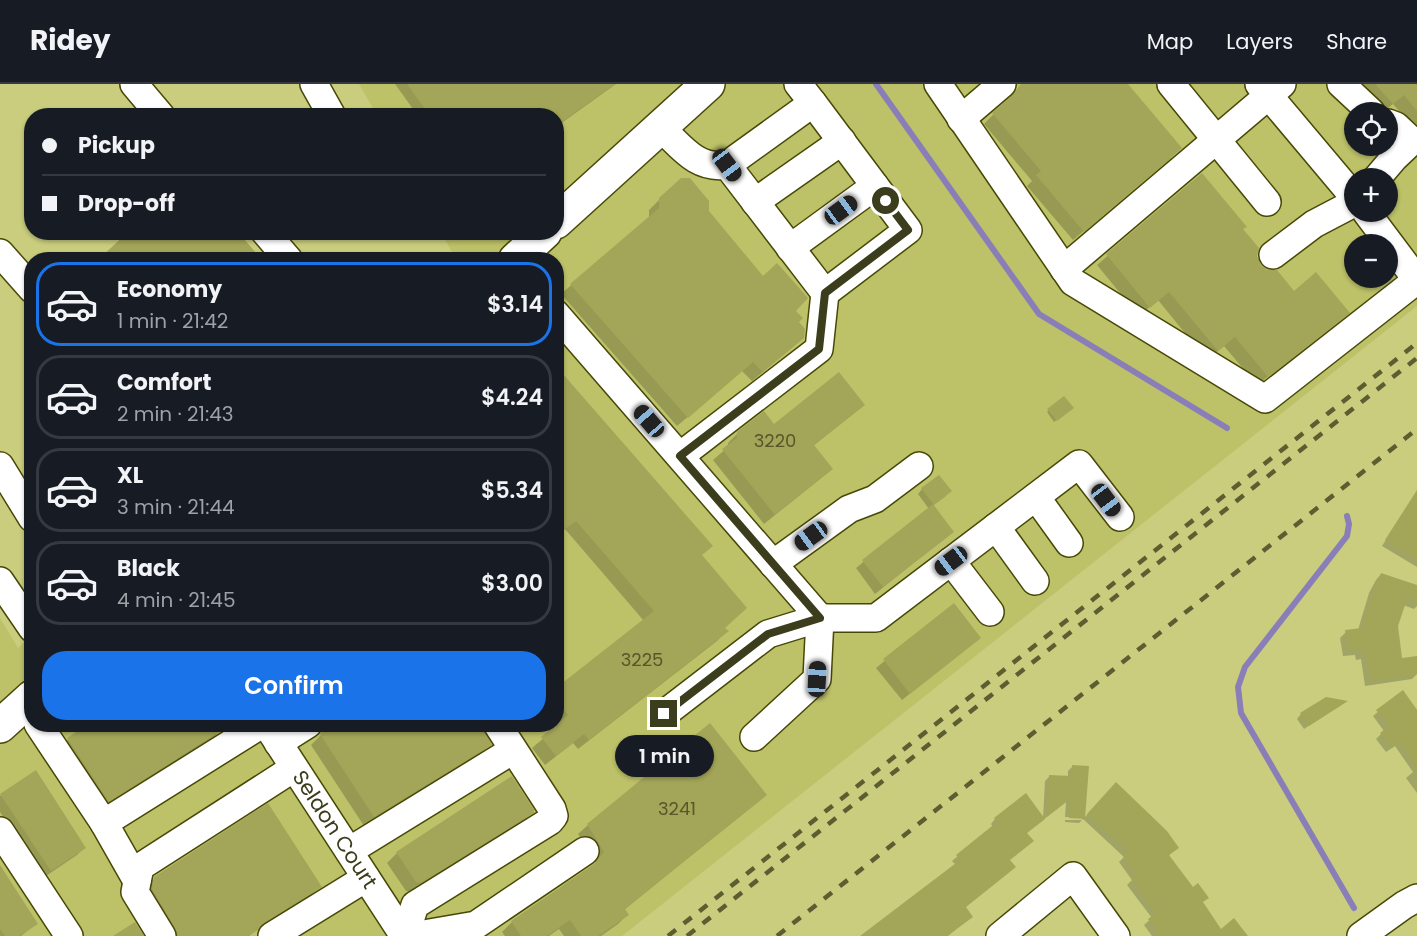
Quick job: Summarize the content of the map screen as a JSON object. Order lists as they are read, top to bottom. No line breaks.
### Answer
{"streets":{"street":["Seldon Court"]},"house_numbers":["3220","3225","3241"],"page":{"header":"Ridey","nav":["Map","Layers","Share"],"map_buttons":["+","−"],"banner":["Pickup","Drop-off"],"list":[{"name":"Economy","note":"1 min · 21:42","value":"$3.14"},{"name":"Comfort","note":"2 min · 21:43","value":"$4.24"},{"name":"XL","note":"3 min · 21:44","value":"$5.34"},{"name":"Black","note":"4 min · 21:45","value":"$3.00"}],"buttons":"Confirm","bubble":"1 min"}}
